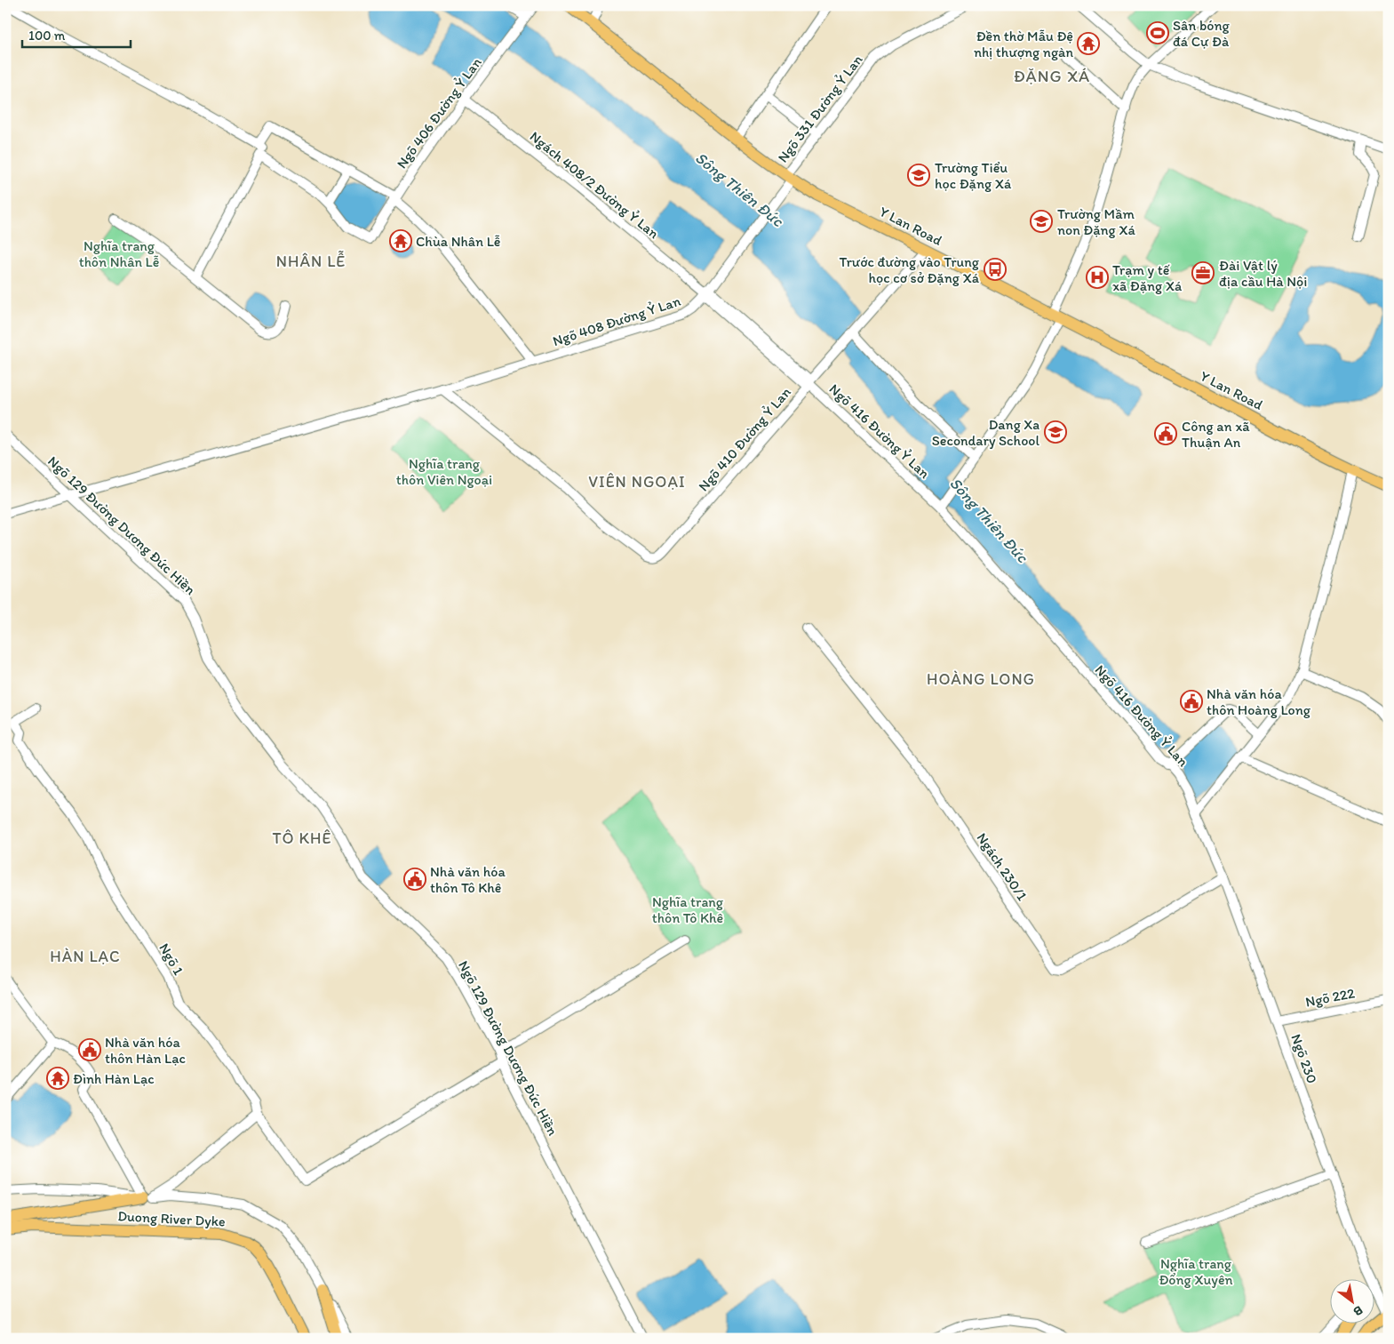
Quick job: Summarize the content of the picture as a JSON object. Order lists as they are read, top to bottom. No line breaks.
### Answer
{"streets":{"main road":["Y Lan Road","Duong River Dyke"],"street":["Ngõ 331 Đường Ỷ Lan","Ngõ 406 Đường Ỷ Lan","Ngách 408/2 Đường Ỷ Lan","Ngõ 408 Đường Ỷ Lan","Ngõ 416 Đường Ỷ Lan","Ngõ 410 Đường Ỷ Lan","Ngõ 129 Đường Dương Đức Hiền","Ngách 230/1","Ngõ 1","Ngõ 222","Ngõ 230"]},"crossings":[["Ngõ 331 Đường Ỷ Lan","Y Lan Road"],["Ngõ 331 Đường Ỷ Lan","Ngõ 408 Đường Ỷ Lan"],["Ngõ 406 Đường Ỷ Lan","Ngách 408/2 Đường Ỷ Lan"],["Ngách 408/2 Đường Ỷ Lan","Ngõ 408 Đường Ỷ Lan"],["Ngách 408/2 Đường Ỷ Lan","Ngõ 416 Đường Ỷ Lan"],["Y Lan Road","Ngõ 408 Đường Ỷ Lan"],["Y Lan Road","Ngõ 410 Đường Ỷ Lan"],["Ngõ 408 Đường Ỷ Lan","Ngõ 410 Đường Ỷ Lan"],["Ngõ 408 Đường Ỷ Lan","Ngõ 129 Đường Dương Đức Hiền"],["Ngõ 416 Đường Ỷ Lan","Ngõ 410 Đường Ỷ Lan"],["Ngõ 416 Đường Ỷ Lan","Ngõ 230"],["Ngách 230/1","Ngõ 230"],["Ngõ 222","Ngõ 230"]],"districts":["ĐẶNG XÁ","NHÂN LỄ","VIÊN NGOẠI","HOÀNG LONG","TÔ KHÊ","HÀN LẠC"],"water":["Sông Thiên Đức"],"parks":["Nghĩa trang thôn Nhân Lễ","Nghĩa trang thôn Viên Ngoại","Nghĩa trang thôn Tô Khê","Nghĩa trang Đổng Xuyên"],"places":{"sports":["Sân bóng đá Cự Đà"],"temple":["Đền thờ Mẫu Đệ nhị thượng ngàn","Chùa Nhân Lễ","Đình Hàn Lạc"],"school or university":["Trường Tiểu học Đặng Xá","Trường Mầm non Đặng Xá","Dang Xa Secondary School"],"bus stop":["Trước đường vào Trung học cơ sở Đặng Xá"],"office":["Đài Vật lý địa cầu Hà Nội"],"hospital":["Trạm y tế xã Đặng Xá"],"public building":["Công an xã Thuận An","Nhà văn hóa thôn Hoàng Long","Nhà văn hóa thôn Tô Khê","Nhà văn hóa thôn Hàn Lạc"]},"scale_bar":"100 m","north":"bottom right"}
